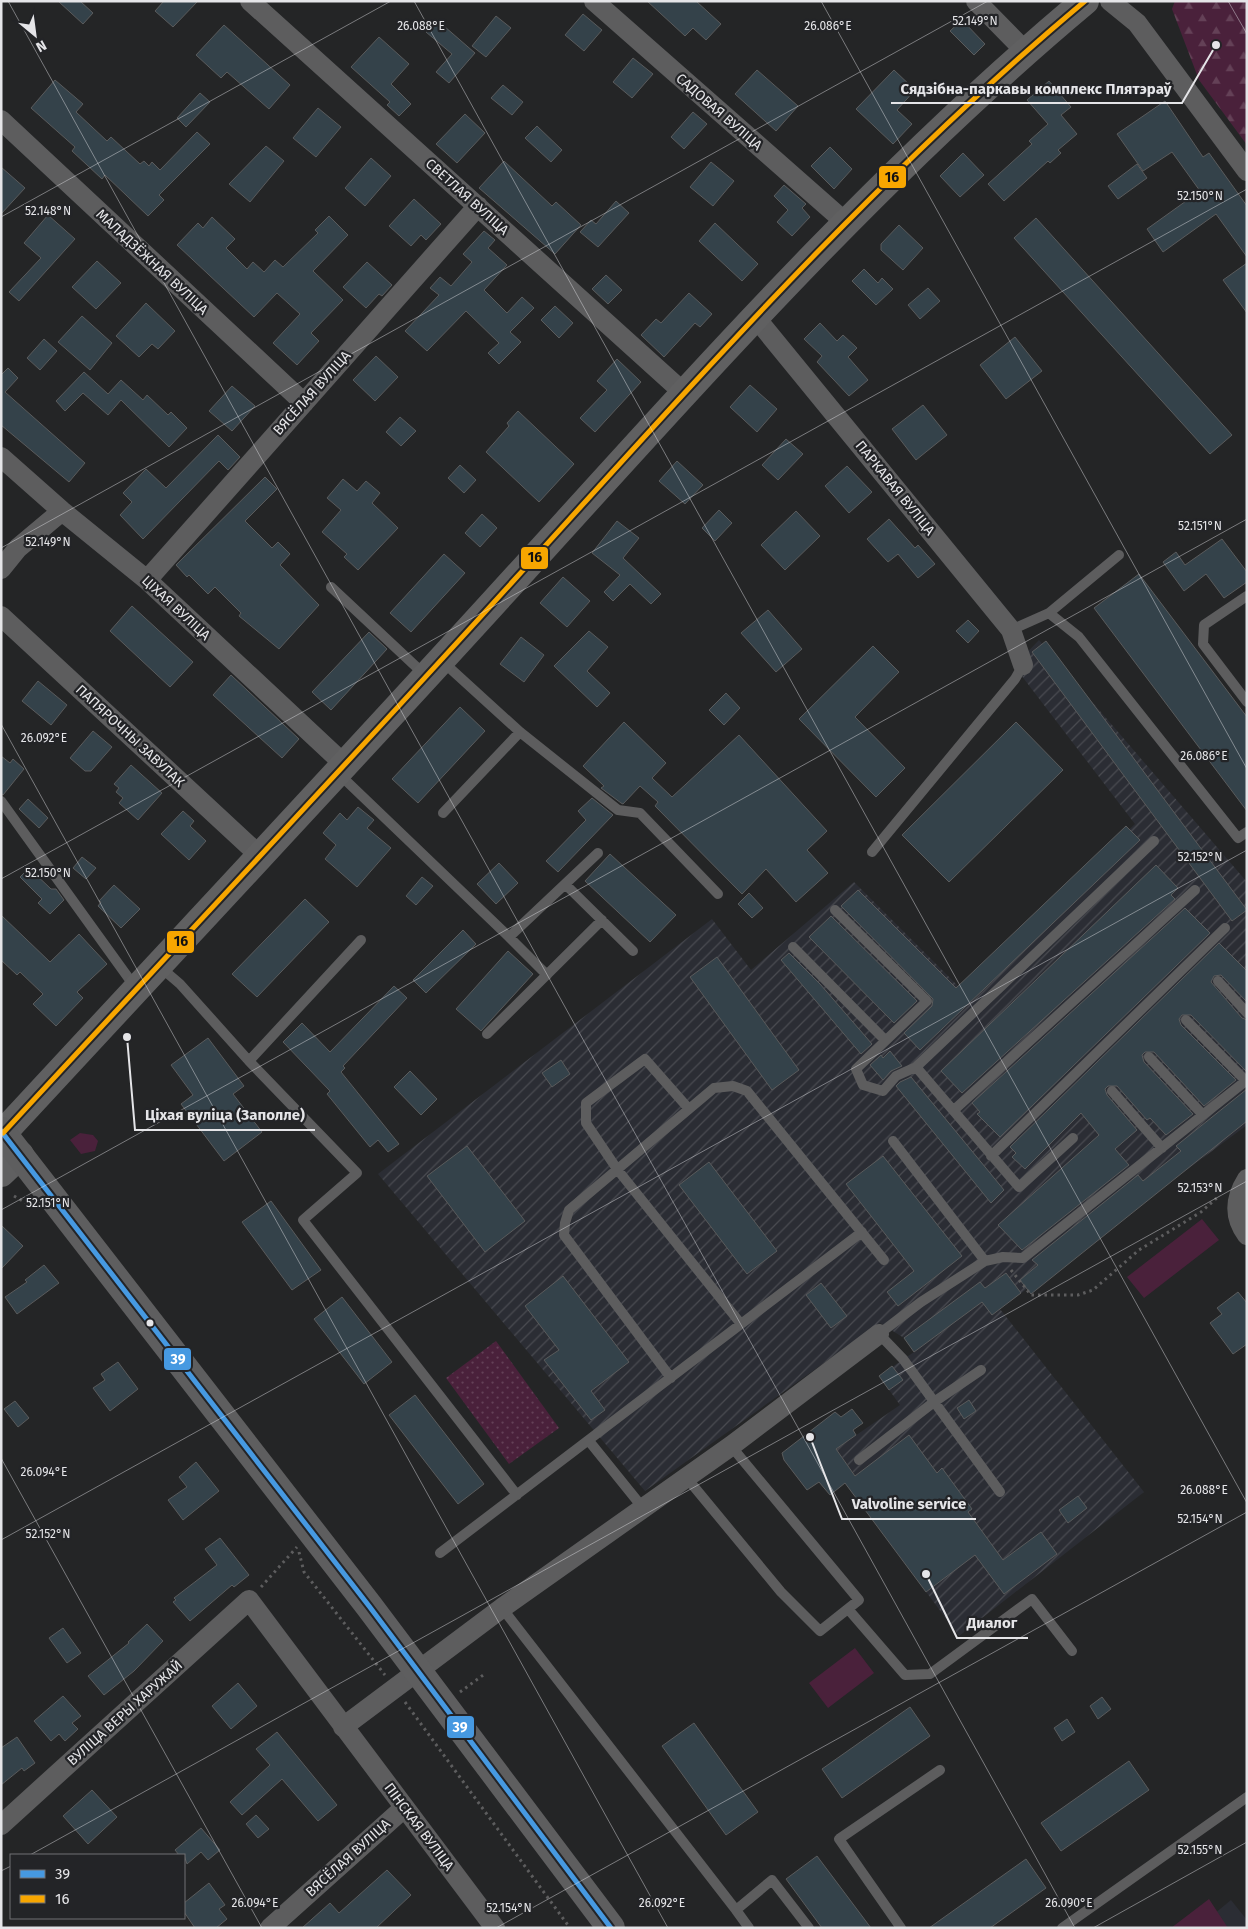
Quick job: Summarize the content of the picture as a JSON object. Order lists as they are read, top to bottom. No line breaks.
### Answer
{"streets":{"street":["САДОВАЯ ВУЛІЦА","СВЕТЛАЯ ВУЛІЦА","МАЛАДЗЁЖНАЯ ВУЛІЦА","ВЯСЁЛАЯ ВУЛІЦА","ПАРКАВАЯ ВУЛІЦА","ЦІХАЯ ВУЛІЦА","ПАПЯРОЧНЫ ЗАВУЛАК","ВУЛІЦА ВЕРЫ ХАРУЖАЙ","ПІНСКАЯ ВУЛІЦА"]},"crossings":[["СВЕТЛАЯ ВУЛІЦА","ВЯСЁЛАЯ ВУЛІЦА"],["МАЛАДЗЁЖНАЯ ВУЛІЦА","ВЯСЁЛАЯ ВУЛІЦА"],["ВЯСЁЛАЯ ВУЛІЦА","ЦІХАЯ ВУЛІЦА"],["ВЯСЁЛАЯ ВУЛІЦА","ПІНСКАЯ ВУЛІЦА"],["ВУЛІЦА ВЕРЫ ХАРУЖАЙ","ПІНСКАЯ ВУЛІЦА"]],"places":["Сядзібна-паркавы комплекс Плятэраў","Ціхая вуліца (Заполле)","Valvoline service","Диалог"],"lines":["transit line 16","transit line 39"],"legend":["39","16"],"north":"bottom right","coordinates":["52.149°N","26.088°E","26.086°E","52.150°N","52.148°N","52.151°N","26.092°E","52.152°N","52.153°N","26.094°E","52.154°N","52.155°N","26.090°E"]}
